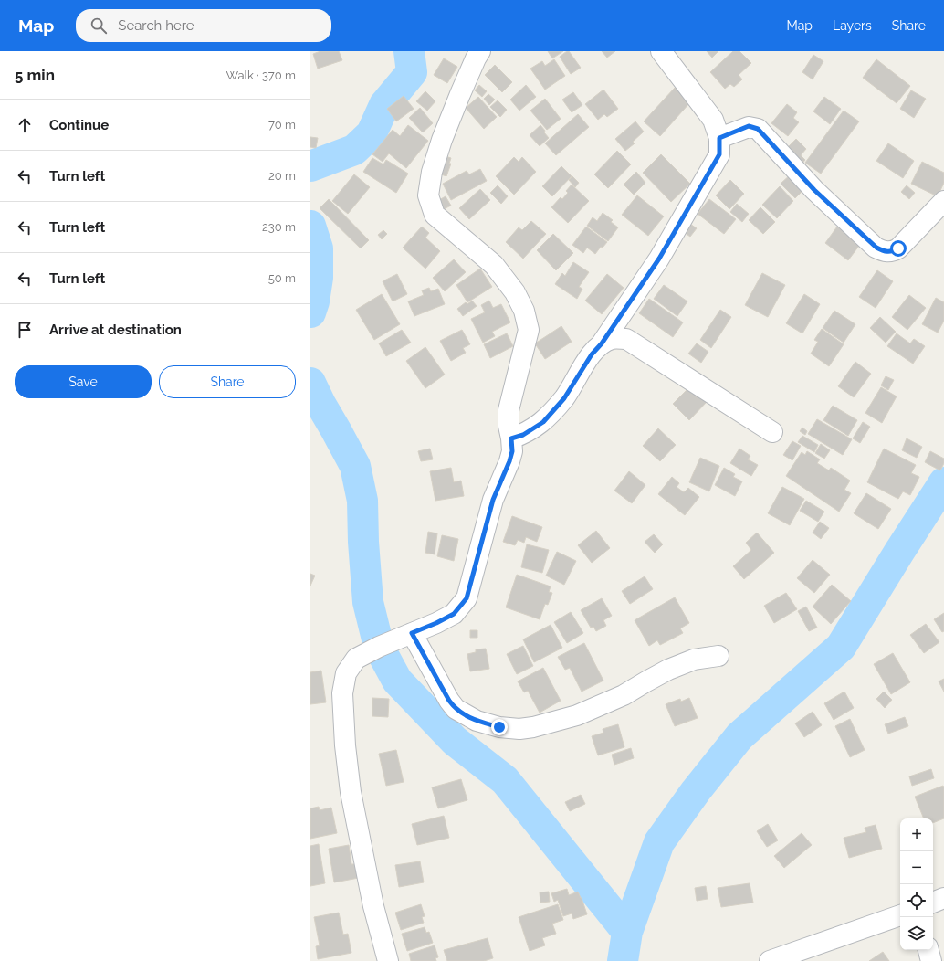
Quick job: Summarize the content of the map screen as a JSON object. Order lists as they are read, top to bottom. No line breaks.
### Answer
{"page":{"header":"Map","search":"Search here","nav":["Map","Layers","Share"],"heading":["5 min","Walk · 370 m"],"list":[["Continue","70 m"],["Turn left","20 m"],["Turn left","230 m"],["Turn left","50 m"],"Arrive at destination"],"buttons":["Save","Share"],"map_buttons":["+","−"]}}
